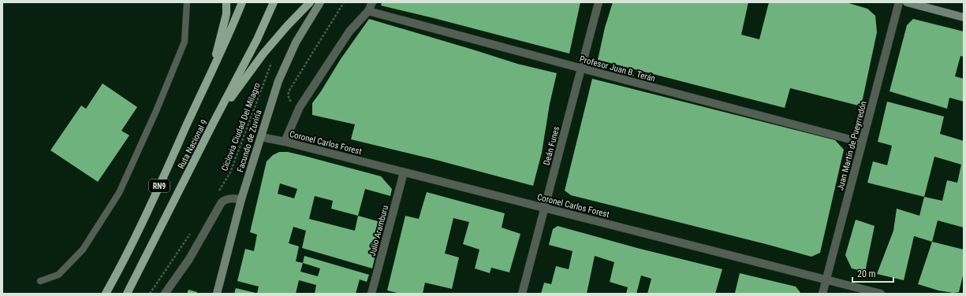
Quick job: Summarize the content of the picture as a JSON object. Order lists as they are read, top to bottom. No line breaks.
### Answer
{"streets":{"main road":["Ruta Nacional 9","RN9"],"street":["Profesor Juan B. Terán","Facundo de Zuviría","Coronel Carlos Forest","Deán Funes","Juan Martín de Pueyrredón","Julio Aramburu"],"path":["Ciclovia Ciudad Del Milagro"]},"crossings":[["Profesor Juan B. Terán","Deán Funes"],["Profesor Juan B. Terán","Juan Martín de Pueyrredón"],["Facundo de Zuviría","Coronel Carlos Forest"],["Coronel Carlos Forest","Deán Funes"],["Coronel Carlos Forest","Juan Martín de Pueyrredón"],["Coronel Carlos Forest","Julio Aramburu"]],"scale_bar":"20 m"}
